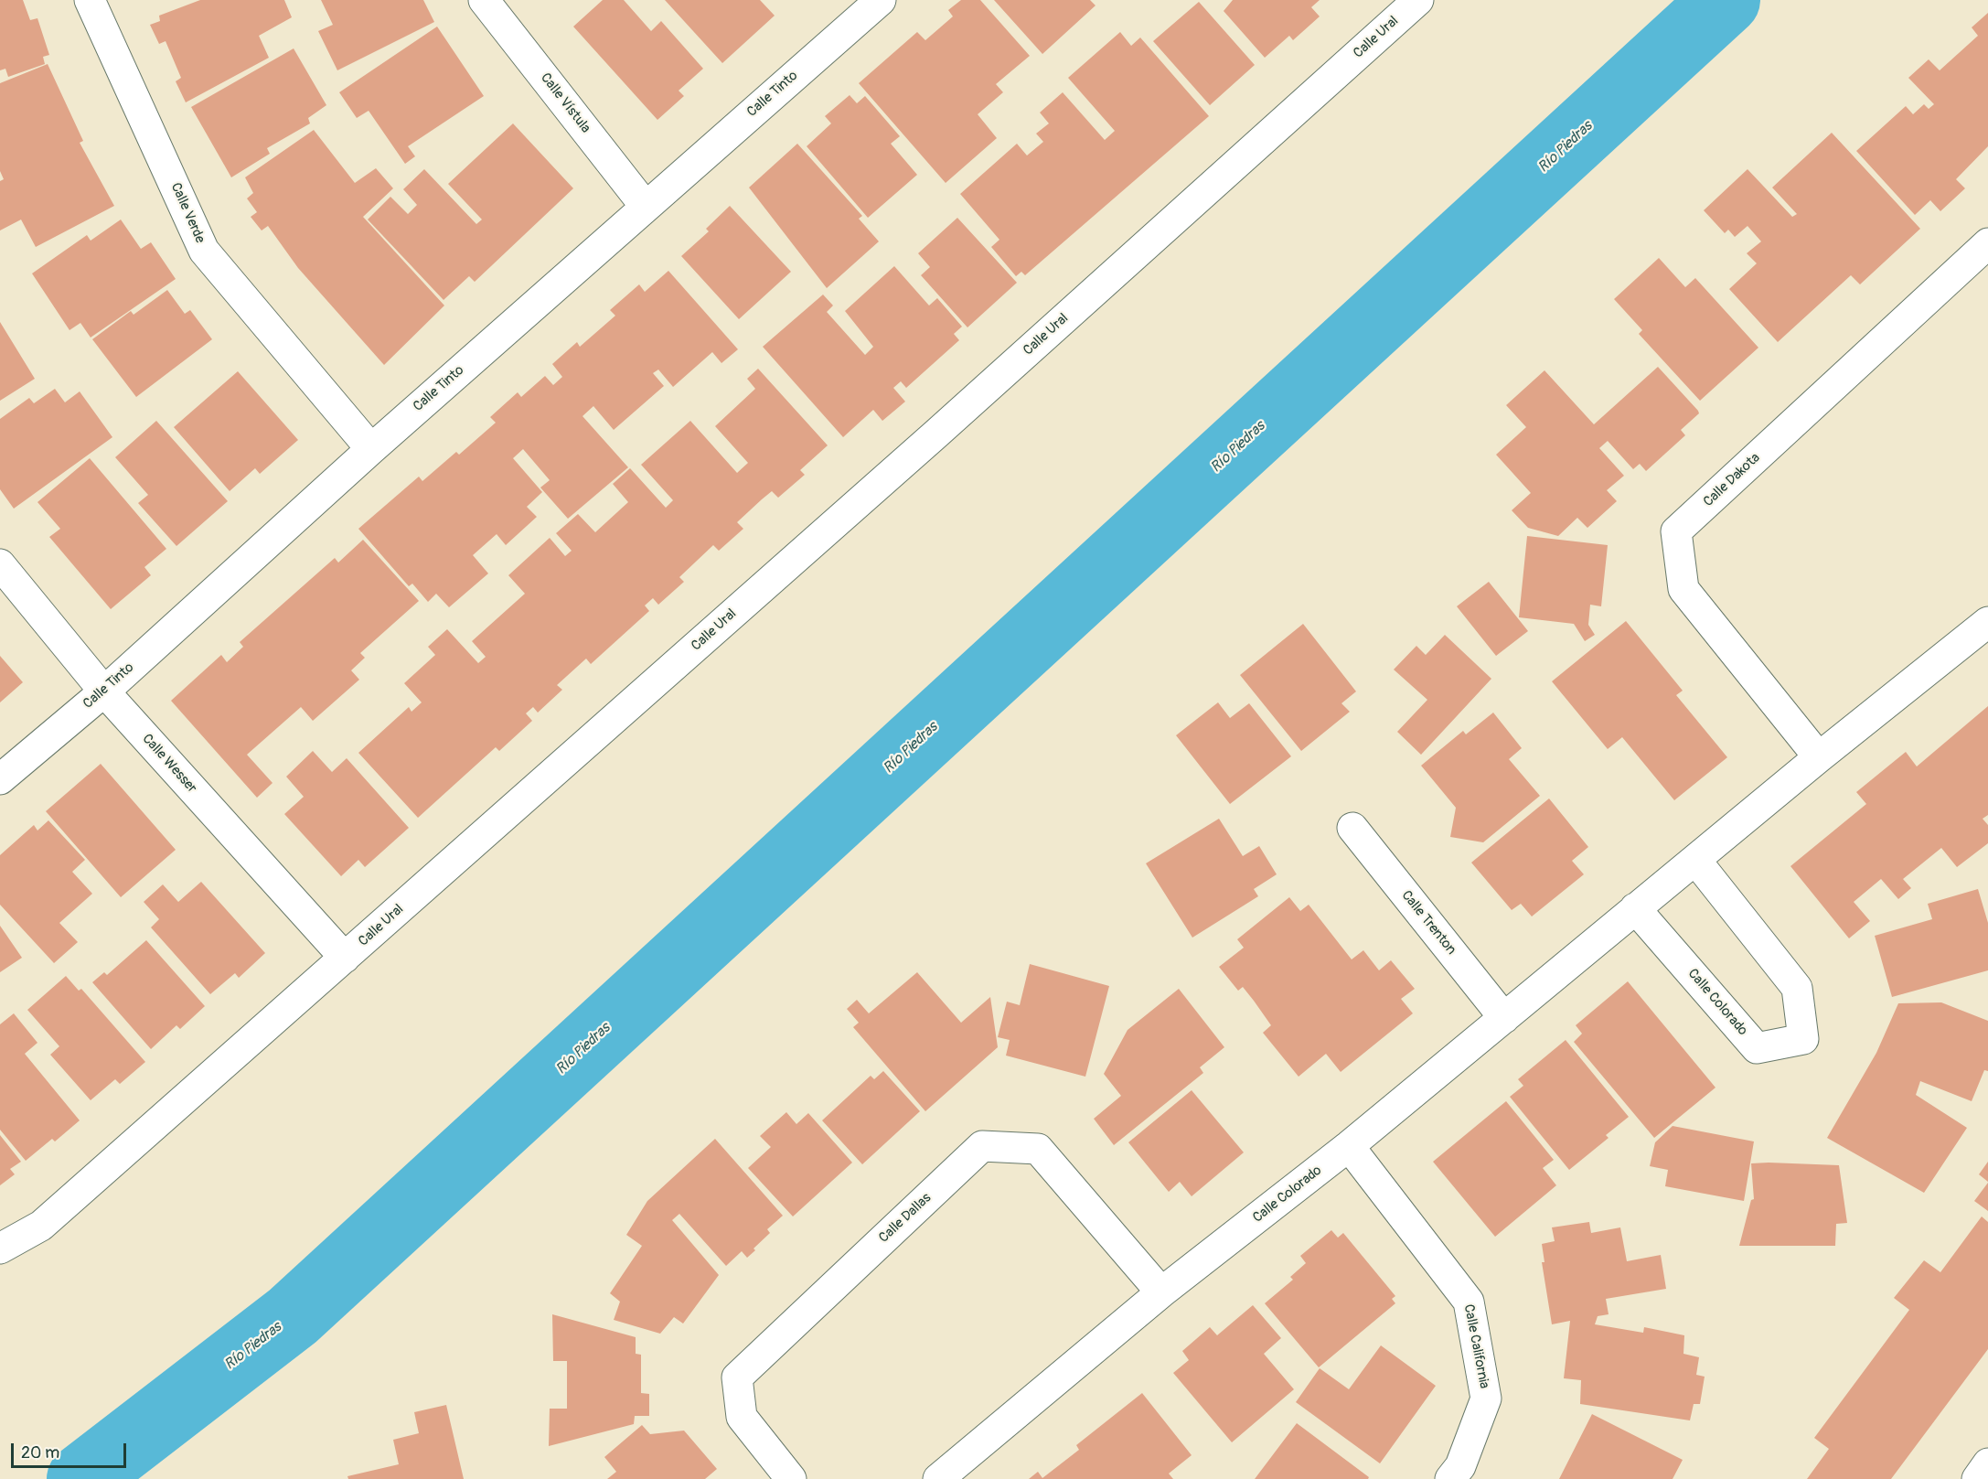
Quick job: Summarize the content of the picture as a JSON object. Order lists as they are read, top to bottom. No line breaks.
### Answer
{"streets":{"street":["Calle Ural","Calle Tinto","Calle Vístula","Calle Verde","Calle Dakota","Calle Wesser","Calle Trenton","Calle Colorado","Calle Dallas","Calle California"]},"crossings":[["Calle Ural","Calle Wesser"],["Calle Tinto","Calle Vístula"],["Calle Tinto","Calle Verde"],["Calle Tinto","Calle Wesser"],["Calle Dakota","Calle Colorado"],["Calle Trenton","Calle Colorado"],["Calle Colorado","Calle Dallas"],["Calle Colorado","Calle California"]],"water":["Río Piedras"],"scale_bar":"20 m"}
